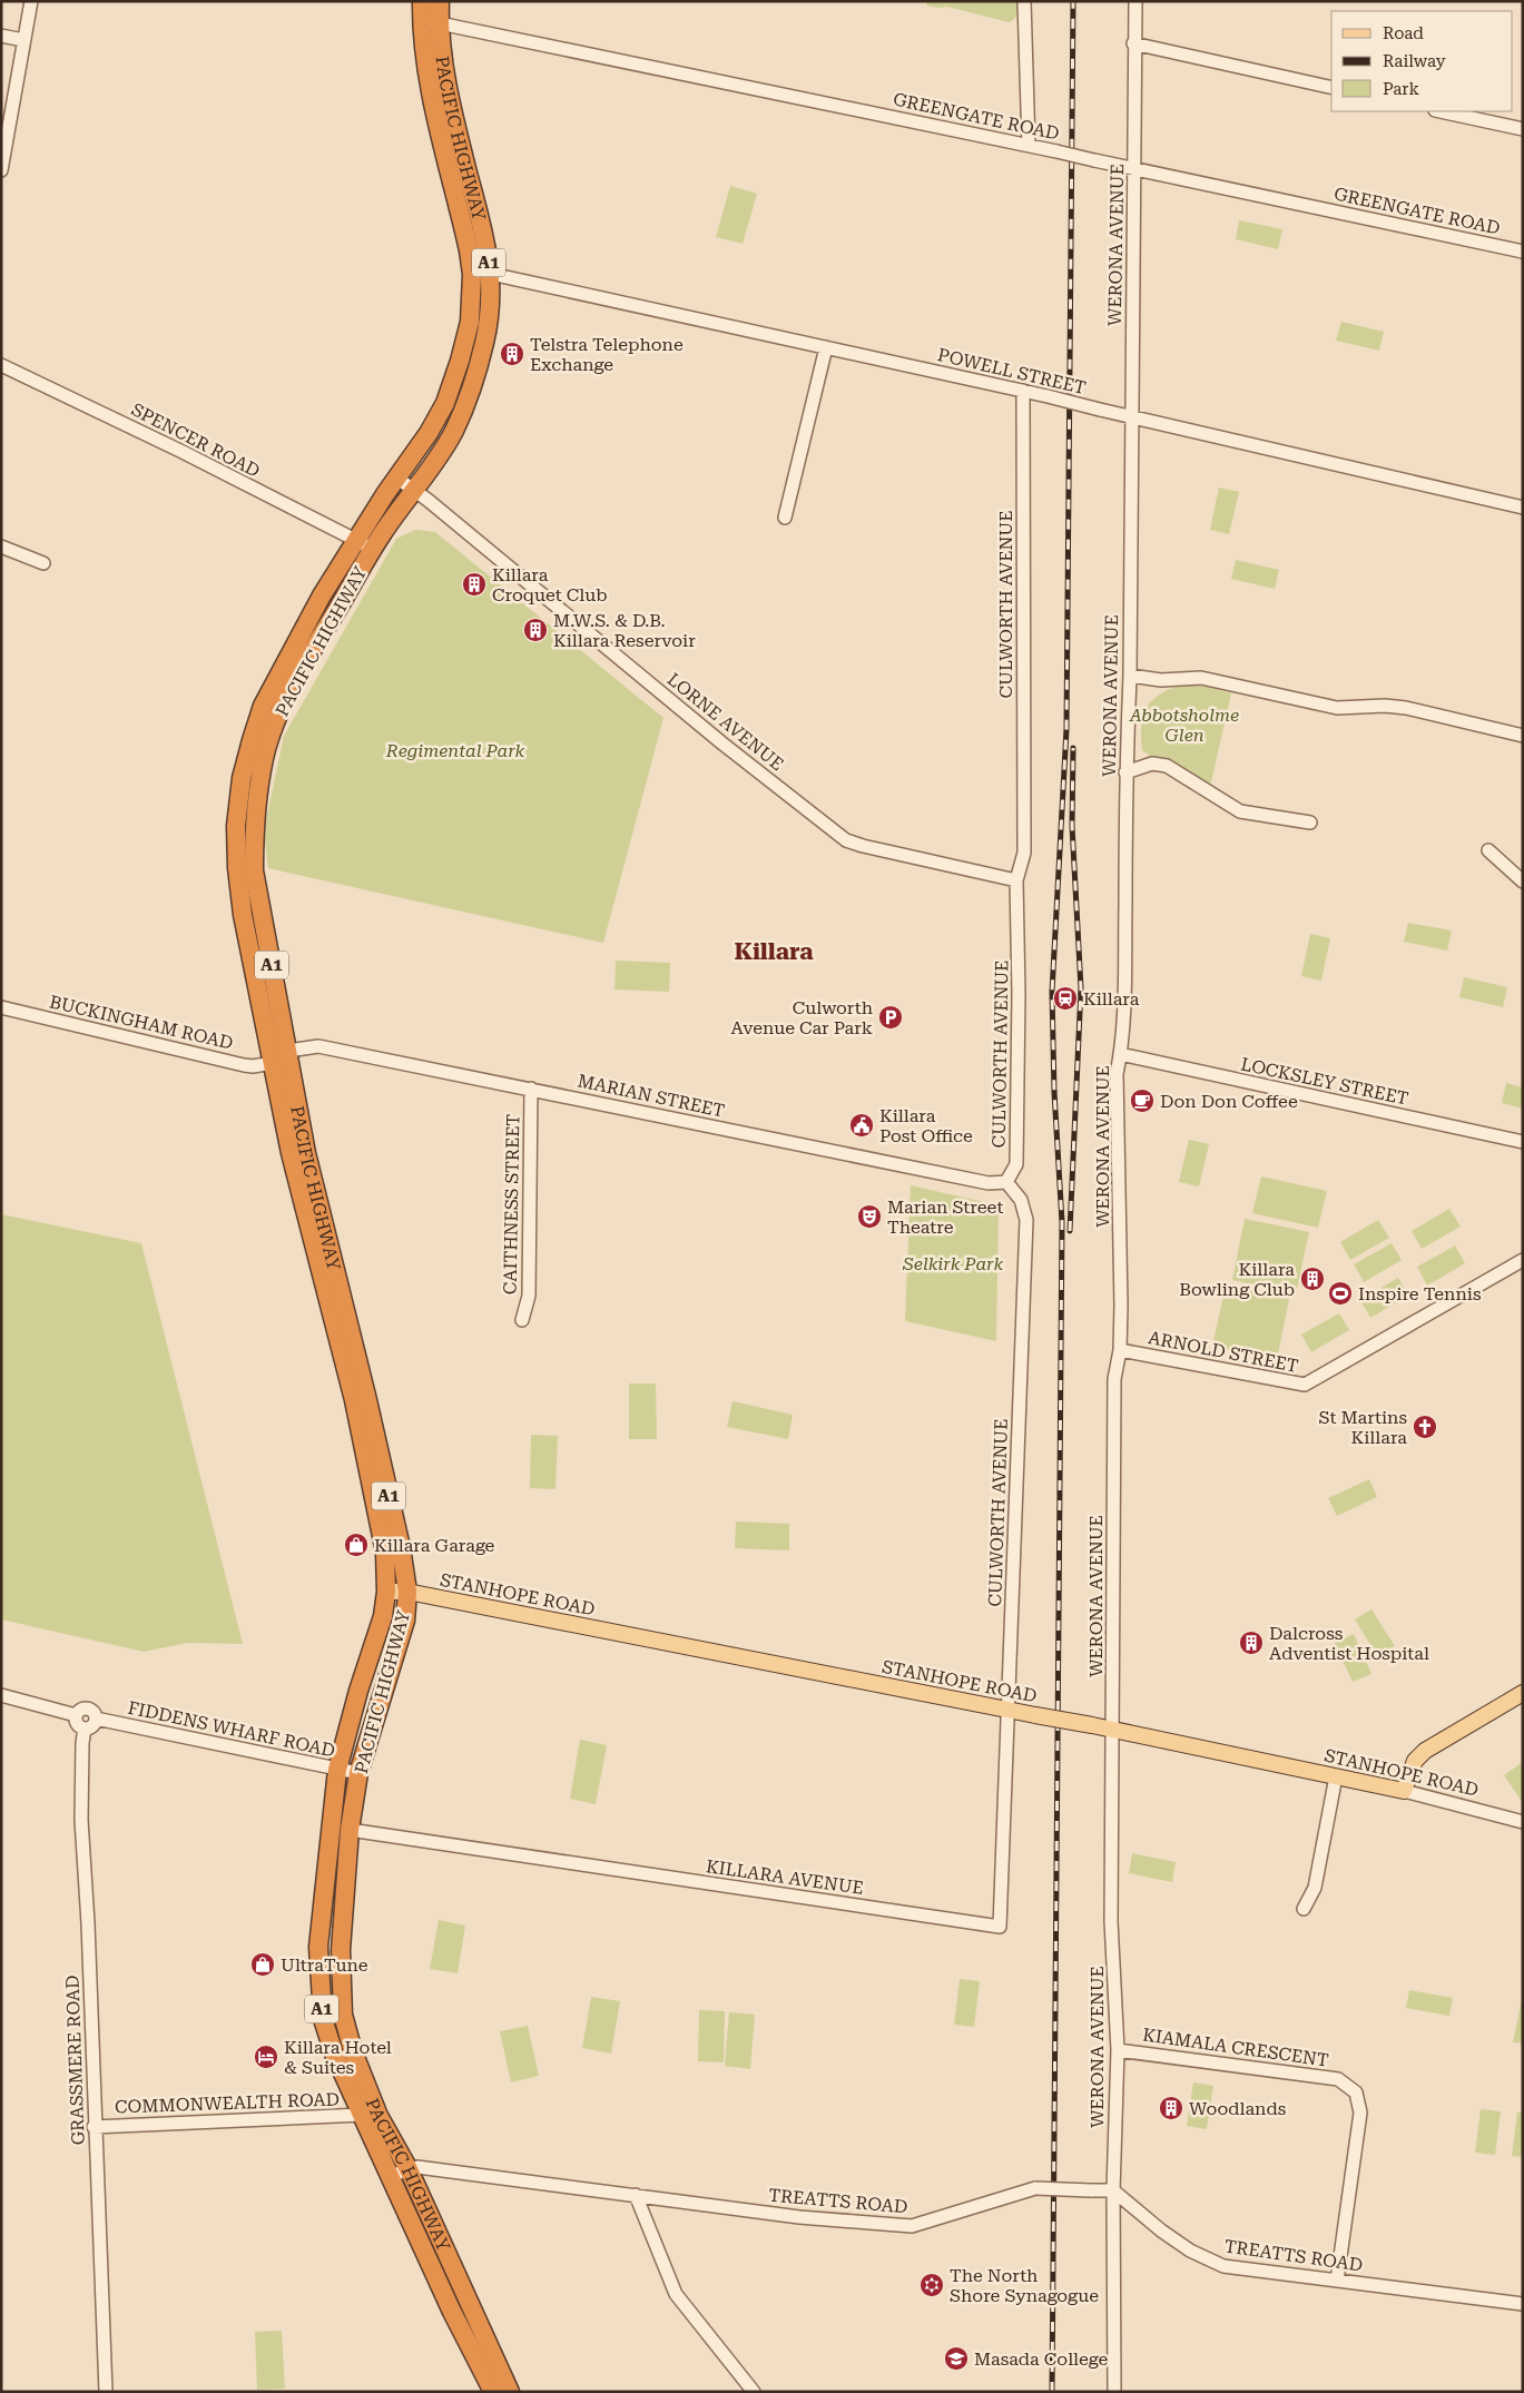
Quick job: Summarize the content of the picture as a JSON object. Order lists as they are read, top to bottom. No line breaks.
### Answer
{"streets":{"highway":["PACIFIC HIGHWAY","A1"],"main road":["STANHOPE ROAD"],"street":["GREENGATE ROAD","WERONA AVENUE","POWELL STREET","SPENCER ROAD","CULWORTH AVENUE","LORNE AVENUE","BUCKINGHAM ROAD","LOCKSLEY STREET","MARIAN STREET","CAITHNESS STREET","ARNOLD STREET","FIDDENS WHARF ROAD","KILLARA AVENUE","KIAMALA CRESCENT","GRASSMERE ROAD","COMMONWEALTH ROAD","TREATTS ROAD"]},"crossings":[["GREENGATE ROAD","PACIFIC HIGHWAY"],["GREENGATE ROAD","WERONA AVENUE"],["PACIFIC HIGHWAY","POWELL STREET"],["PACIFIC HIGHWAY","SPENCER ROAD"],["PACIFIC HIGHWAY","LORNE AVENUE"],["PACIFIC HIGHWAY","BUCKINGHAM ROAD"],["PACIFIC HIGHWAY","MARIAN STREET"],["PACIFIC HIGHWAY","STANHOPE ROAD"],["PACIFIC HIGHWAY","FIDDENS WHARF ROAD"],["PACIFIC HIGHWAY","KILLARA AVENUE"],["PACIFIC HIGHWAY","COMMONWEALTH ROAD"],["PACIFIC HIGHWAY","TREATTS ROAD"],["WERONA AVENUE","POWELL STREET"],["WERONA AVENUE","LOCKSLEY STREET"],["WERONA AVENUE","ARNOLD STREET"],["WERONA AVENUE","STANHOPE ROAD"],["WERONA AVENUE","KIAMALA CRESCENT"],["WERONA AVENUE","TREATTS ROAD"],["POWELL STREET","CULWORTH AVENUE"],["CULWORTH AVENUE","LORNE AVENUE"],["CULWORTH AVENUE","MARIAN STREET"],["CULWORTH AVENUE","STANHOPE ROAD"],["CULWORTH AVENUE","KILLARA AVENUE"],["MARIAN STREET","CAITHNESS STREET"],["STANHOPE ROAD","KILLARA AVENUE"],["FIDDENS WHARF ROAD","GRASSMERE ROAD"],["KIAMALA CRESCENT","TREATTS ROAD"],["GRASSMERE ROAD","COMMONWEALTH ROAD"]],"districts":["Killara"],"parks":["Abbotsholme Glen","Regimental Park","Selkirk Park"],"places":{"building":["Telstra Telephone Exchange","Killara Croquet Club","M.W.S. & D.B. Killara Reservoir","Killara Bowling Club","Dalcross Adventist Hospital","Woodlands"],"station":["Killara"],"parking":["Culworth Avenue Car Park"],"cafe":["Don Don Coffee"],"public building":["Killara Post Office"],"theatre":["Marian Street Theatre"],"sports":["Inspire Tennis"],"church":["St Martins Killara"],"shop":["Killara Garage","UltraTune"],"hotel":["Killara Hotel & Suites"],"synagogue":["The North Shore Synagogue"],"school or university":["Masada College"]},"legend":["Road","Railway","Park"]}
